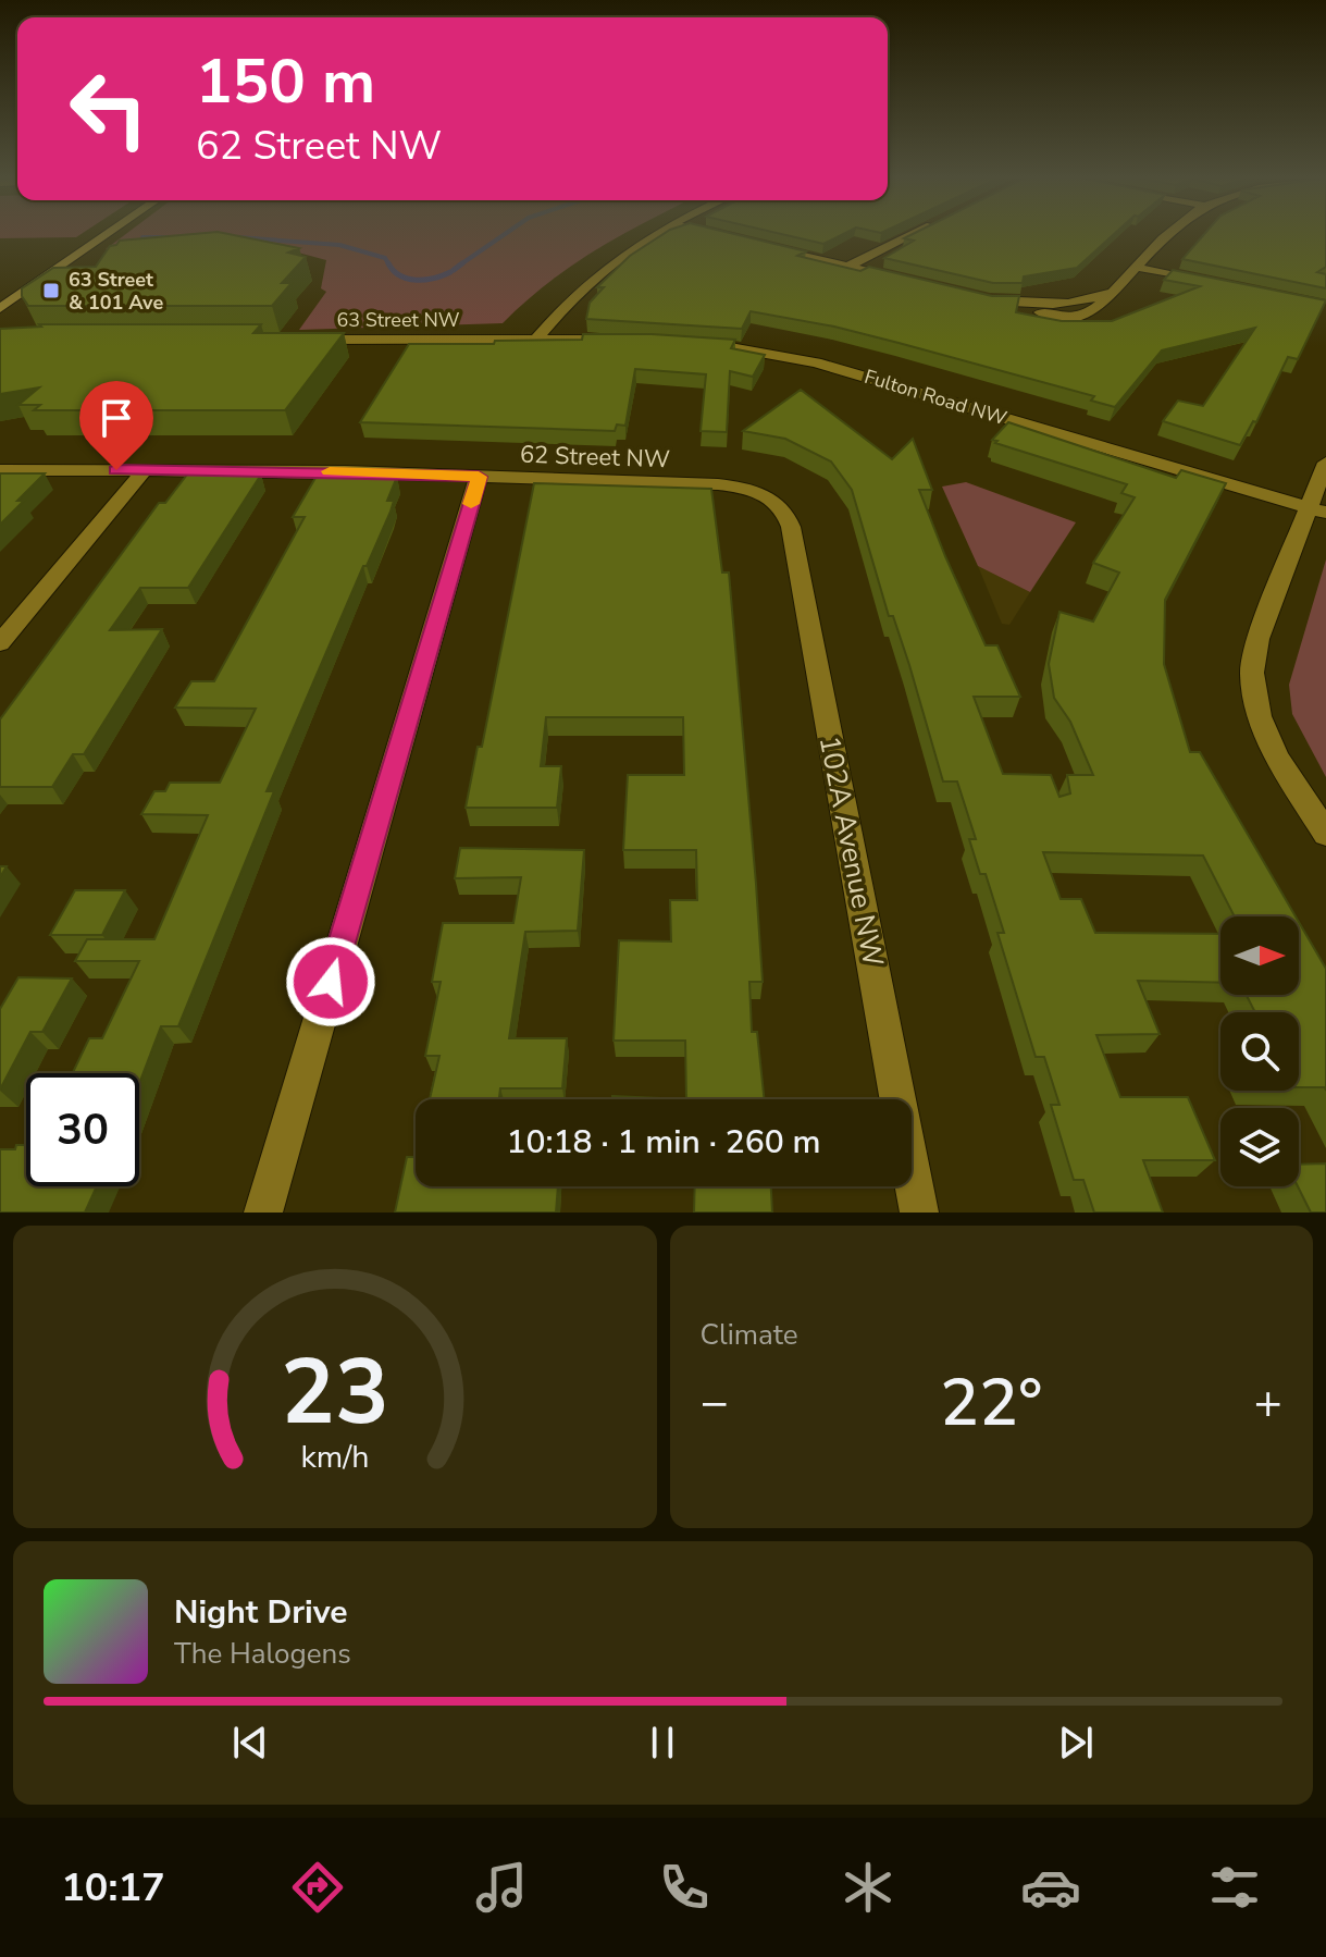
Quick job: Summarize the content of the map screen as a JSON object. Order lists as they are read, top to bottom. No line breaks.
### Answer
{"streets":{"street":["63 Street NW","Fulton Road NW","62 Street NW","102A Avenue NW"]},"crossings":[["62 Street NW","102A Avenue NW"]],"places":{"transit":["63 Street & 101 Ave"]},"north":"right","page":{"turn":["150 m","62 Street NW"],"limit":"30","trip":"10:18 · 1 min · 260 m","tile":"Climate","heat":["−","22°","+"],"song":["Night Drive","The Halogens"],"tabs":"10:17","gauge":["23","km/h"]}}
